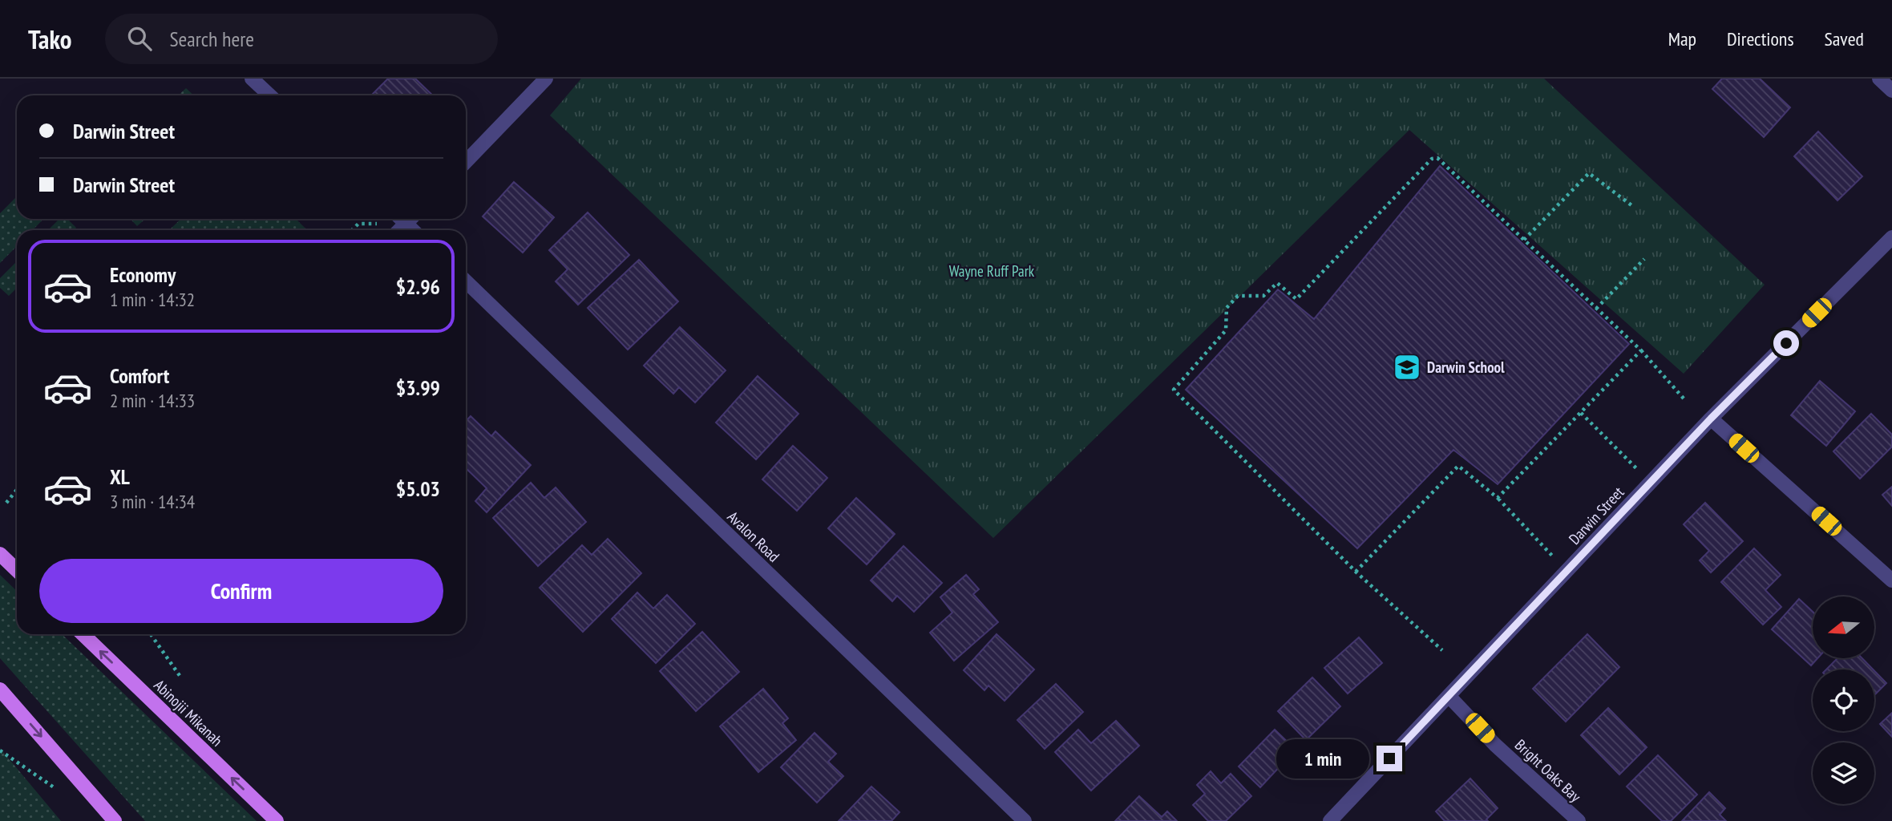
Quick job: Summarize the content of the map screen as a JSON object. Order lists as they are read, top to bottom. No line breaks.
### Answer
{"streets":{"main road":["Abinojii Mikanah"],"street":["Darwin Street","Avalon Road","Bright Oaks Bay"]},"crossings":[["Darwin Street","Bright Oaks Bay"]],"parks":["Wayne Ruff Park"],"places":{"school or university":["Darwin School"]},"north":"left","page":{"header":"Tako","search":"Search here","nav":["Map","Directions","Saved"],"banner":["Darwin Street","Darwin Street"],"list":[{"name":"Economy","note":"1 min · 14:32","value":"$2.96"},{"name":"Comfort","note":"2 min · 14:33","value":"$3.99"},{"name":"XL","note":"3 min · 14:34","value":"$5.03"}],"buttons":"Confirm","bubble":"1 min"}}
